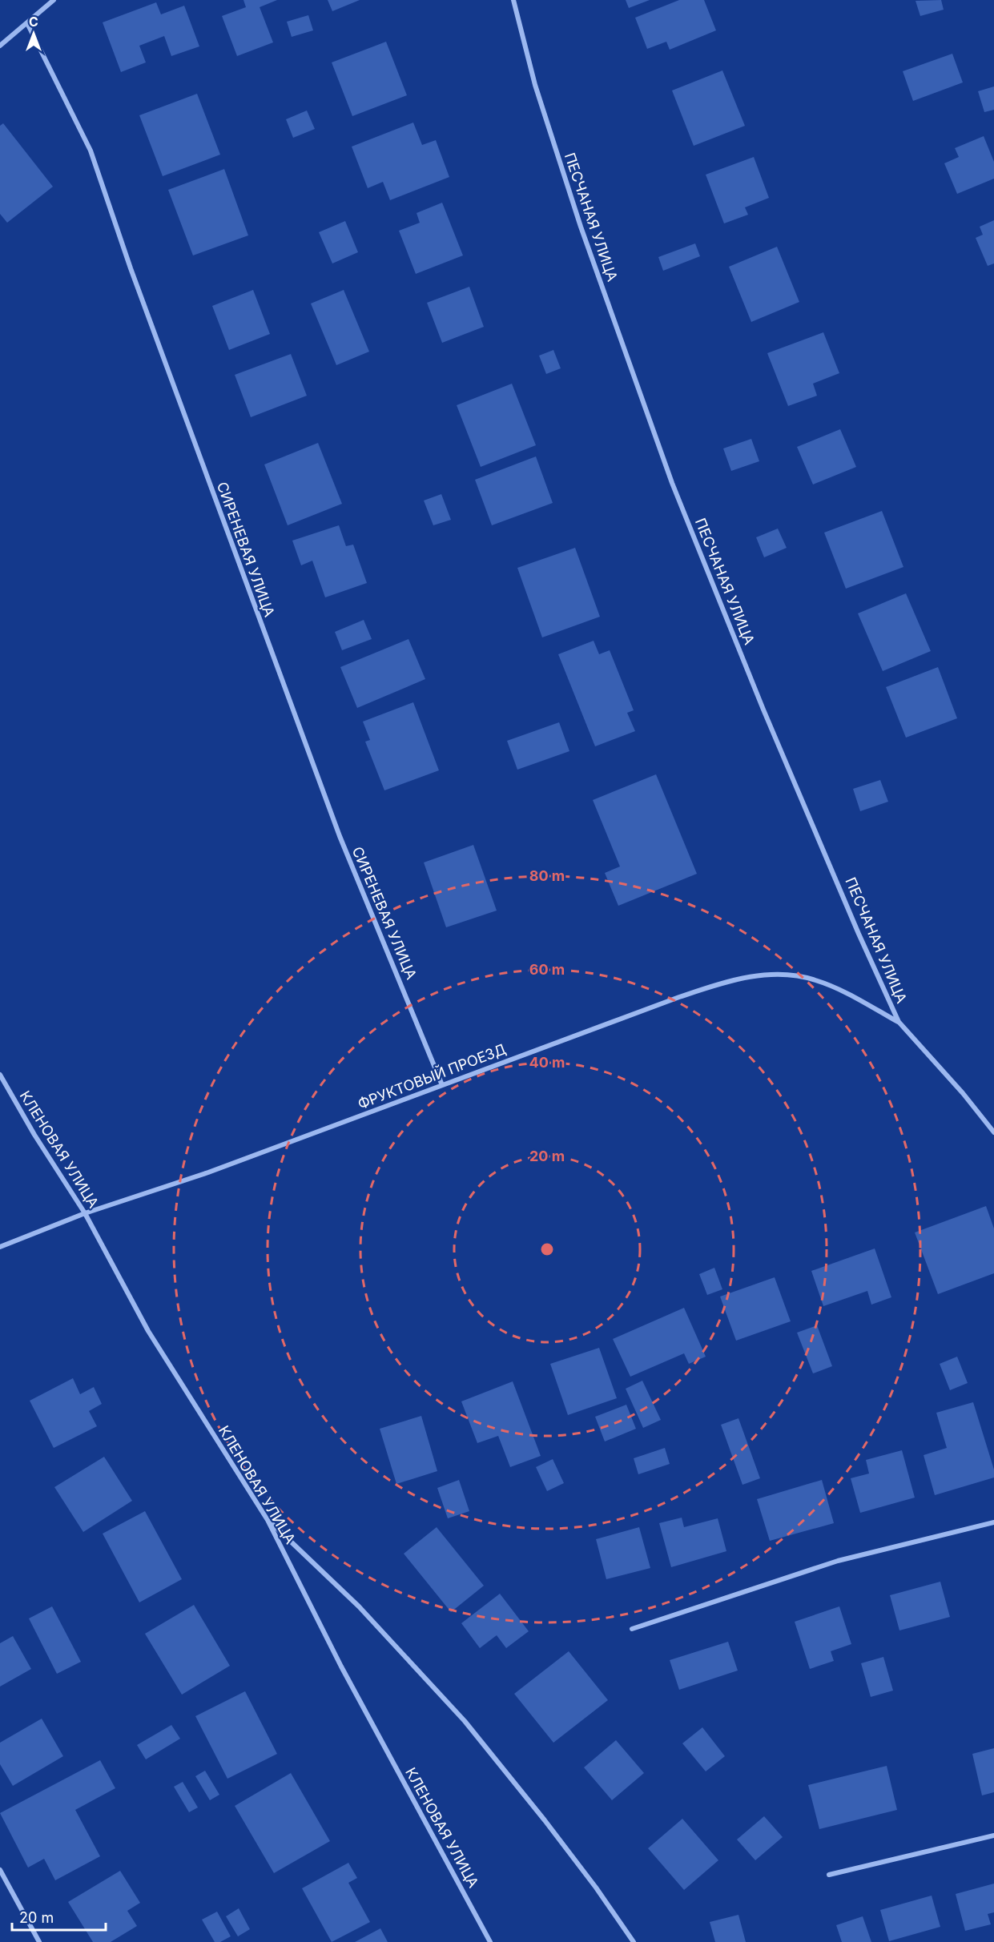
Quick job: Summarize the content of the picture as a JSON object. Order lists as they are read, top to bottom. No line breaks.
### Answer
{"streets":{"street":["ПЕСЧАНАЯ УЛИЦА","СИРЕНЕВАЯ УЛИЦА","ФРУКТОВЫЙ ПРОЕЗД","КЛЕНОВАЯ УЛИЦА"]},"crossings":[["ПЕСЧАНАЯ УЛИЦА","ФРУКТОВЫЙ ПРОЕЗД"],["СИРЕНЕВАЯ УЛИЦА","ФРУКТОВЫЙ ПРОЕЗД"],["ФРУКТОВЫЙ ПРОЕЗД","КЛЕНОВАЯ УЛИЦА"]],"scale_bar":"20 m","north":"top","rings":["80 m","60 m","40 m","20 m"]}
